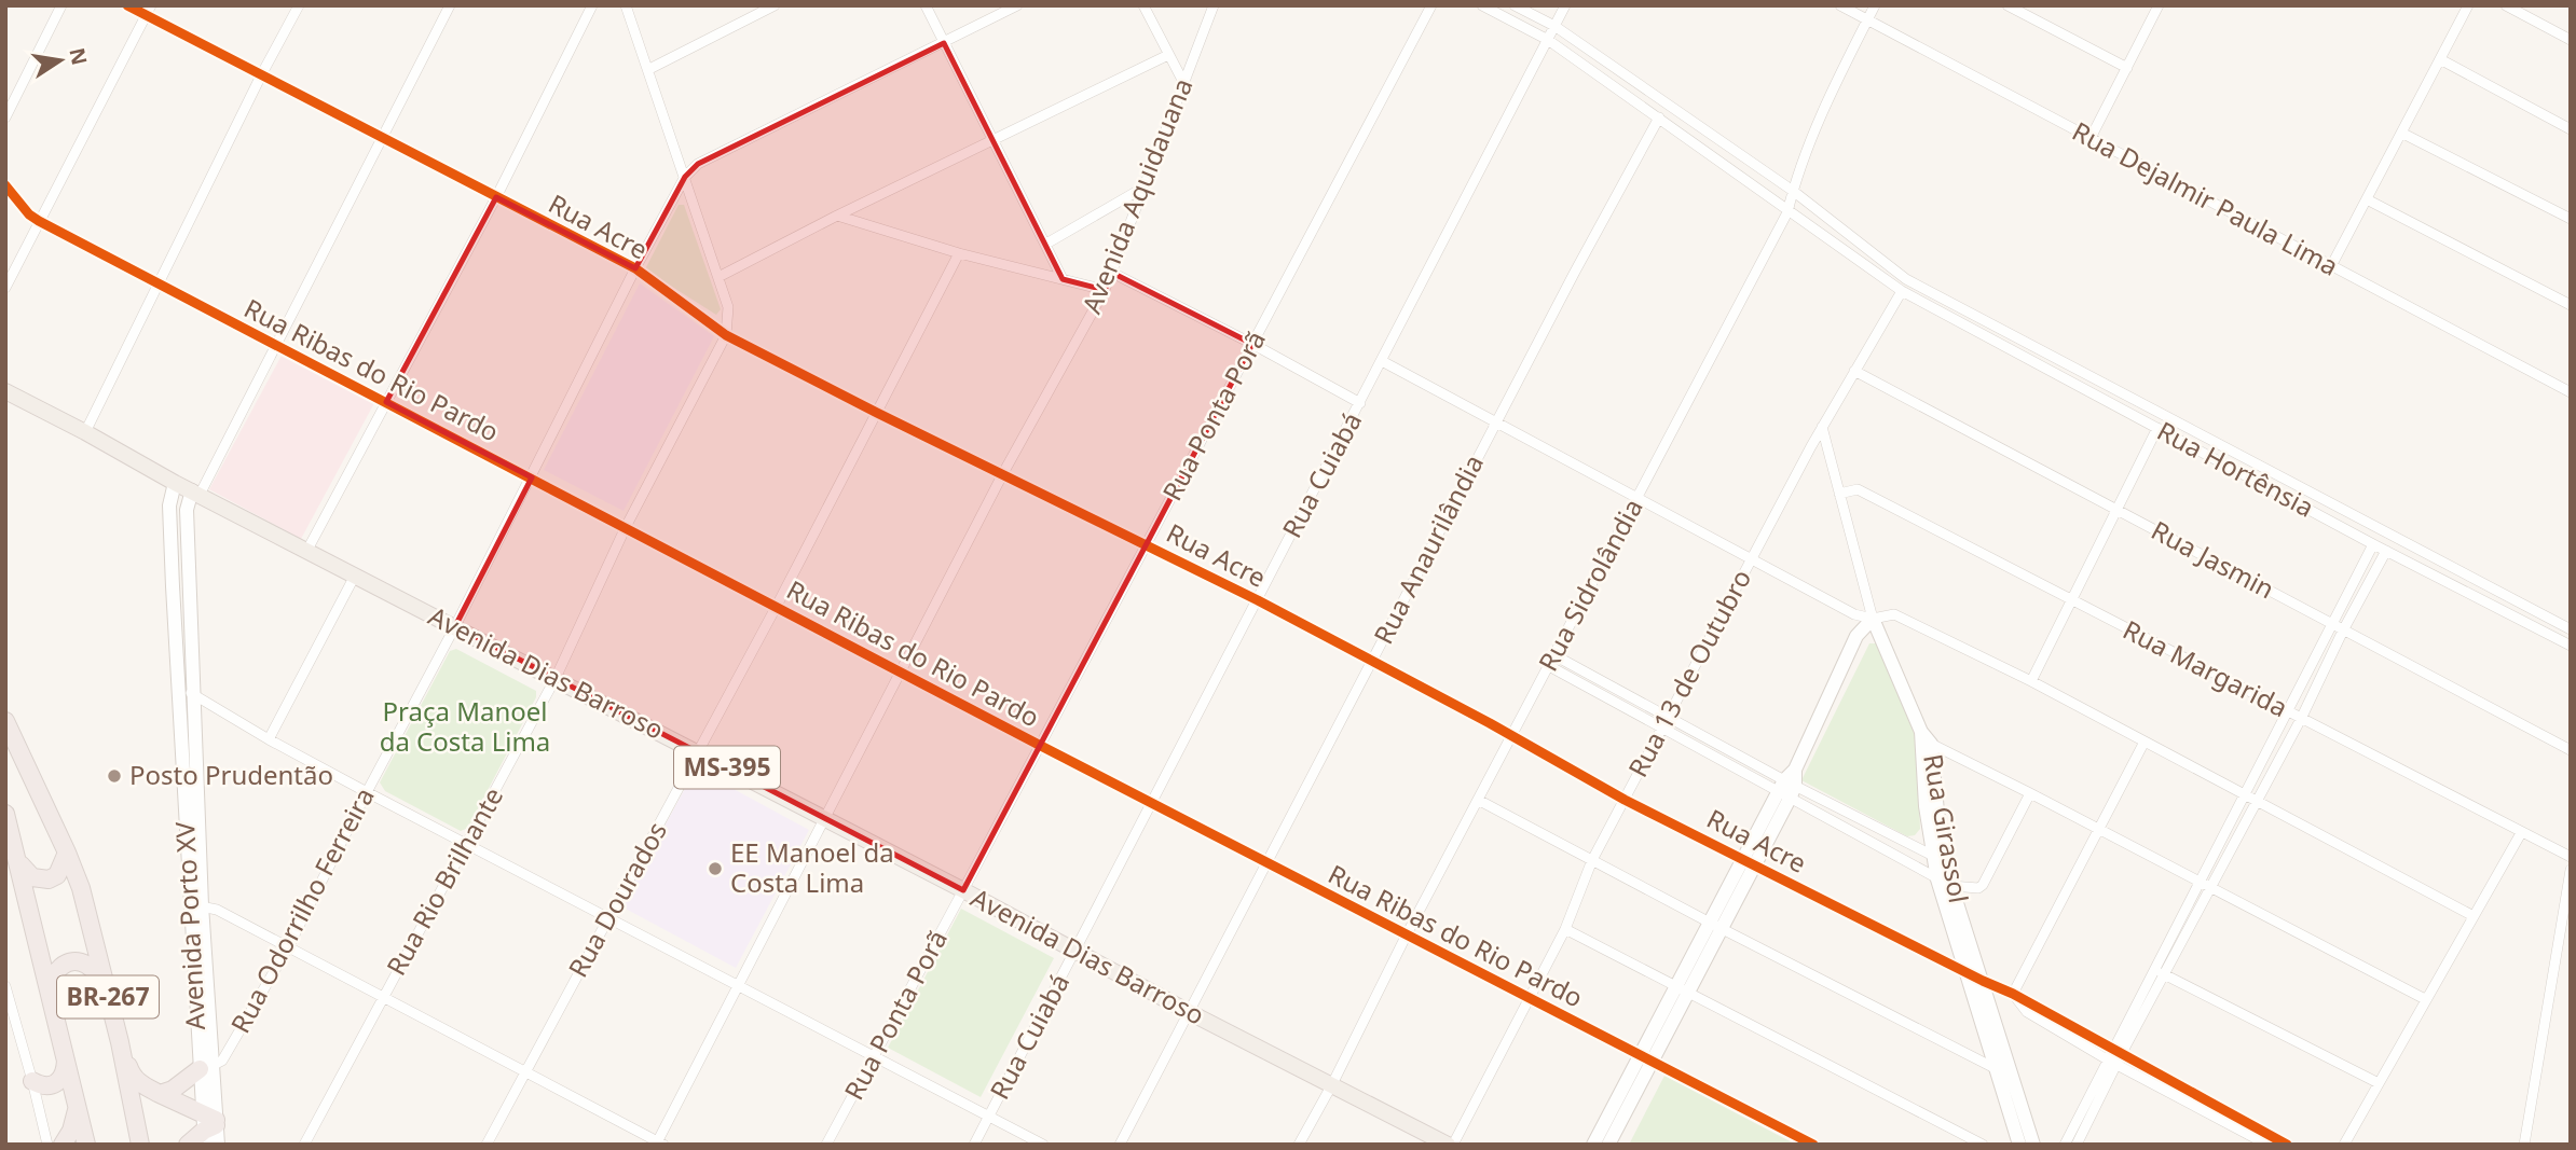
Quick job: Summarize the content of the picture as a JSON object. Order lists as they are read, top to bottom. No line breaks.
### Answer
{"streets":{"highway":["BR-267"],"main road":["Avenida Dias Barroso","MS-395"],"street":["Avenida Aquidauana","Rua Dejalmir Paula Lima","Rua Acre","Rua Ribas do Rio Pardo","Rua Ponta Porã","Rua Hortênsia","Rua Cuiabá","Rua Anaurilândia","Rua Jasmin","Rua Sidrolândia","Rua Margarida","Rua 13 de Outubro","Rua Girassol","Rua Rio Brilhante","Rua Dourados","Rua Odorrilho Ferreira","Avenida Porto XV"]},"crossings":[["Avenida Aquidauana","Rua Acre"],["Avenida Aquidauana","Rua Ribas do Rio Pardo"],["Avenida Aquidauana","Avenida Dias Barroso"],["Rua Dejalmir Paula Lima","Rua Sidrolândia"],["Rua Acre","Rua Ponta Porã"],["Rua Acre","Rua Cuiabá"],["Rua Acre","Rua Anaurilândia"],["Rua Acre","Rua Sidrolândia"],["Rua Acre","Rua 13 de Outubro"],["Rua Acre","Rua Girassol"],["Rua Acre","Rua Rio Brilhante"],["Rua Acre","Rua Dourados"],["Rua Acre","Rua Odorrilho Ferreira"],["Rua Ribas do Rio Pardo","Rua Ponta Porã"],["Rua Ribas do Rio Pardo","Rua Cuiabá"],["Rua Ribas do Rio Pardo","Rua Anaurilândia"],["Rua Ribas do Rio Pardo","Rua Sidrolândia"],["Rua Ribas do Rio Pardo","Rua 13 de Outubro"],["Rua Ribas do Rio Pardo","Rua Rio Brilhante"],["Rua Ribas do Rio Pardo","Rua Dourados"],["Rua Ribas do Rio Pardo","Rua Odorrilho Ferreira"],["Rua Ponta Porã","Avenida Dias Barroso"],["Rua Hortênsia","Rua Cuiabá"],["Rua Hortênsia","Rua Anaurilândia"],["Rua Hortênsia","Rua Sidrolândia"],["Rua Hortênsia","Rua 13 de Outubro"],["Rua Cuiabá","Avenida Dias Barroso"],["Rua Anaurilândia","Avenida Dias Barroso"],["Rua Jasmin","Rua 13 de Outubro"],["Rua Sidrolândia","Avenida Dias Barroso"],["Rua Margarida","Rua Girassol"],["Avenida Dias Barroso","Rua Rio Brilhante"],["Avenida Dias Barroso","Rua Dourados"],["Avenida Dias Barroso","Rua Odorrilho Ferreira"],["Avenida Dias Barroso","Avenida Porto XV"],["Rua 13 de Outubro","Rua Girassol"],["Rua Odorrilho Ferreira","Avenida Porto XV"]],"parks":["Praça Manoel da Costa Lima"],"places":["Posto Prudentão","EE Manoel da Costa Lima"],"north":"right"}
